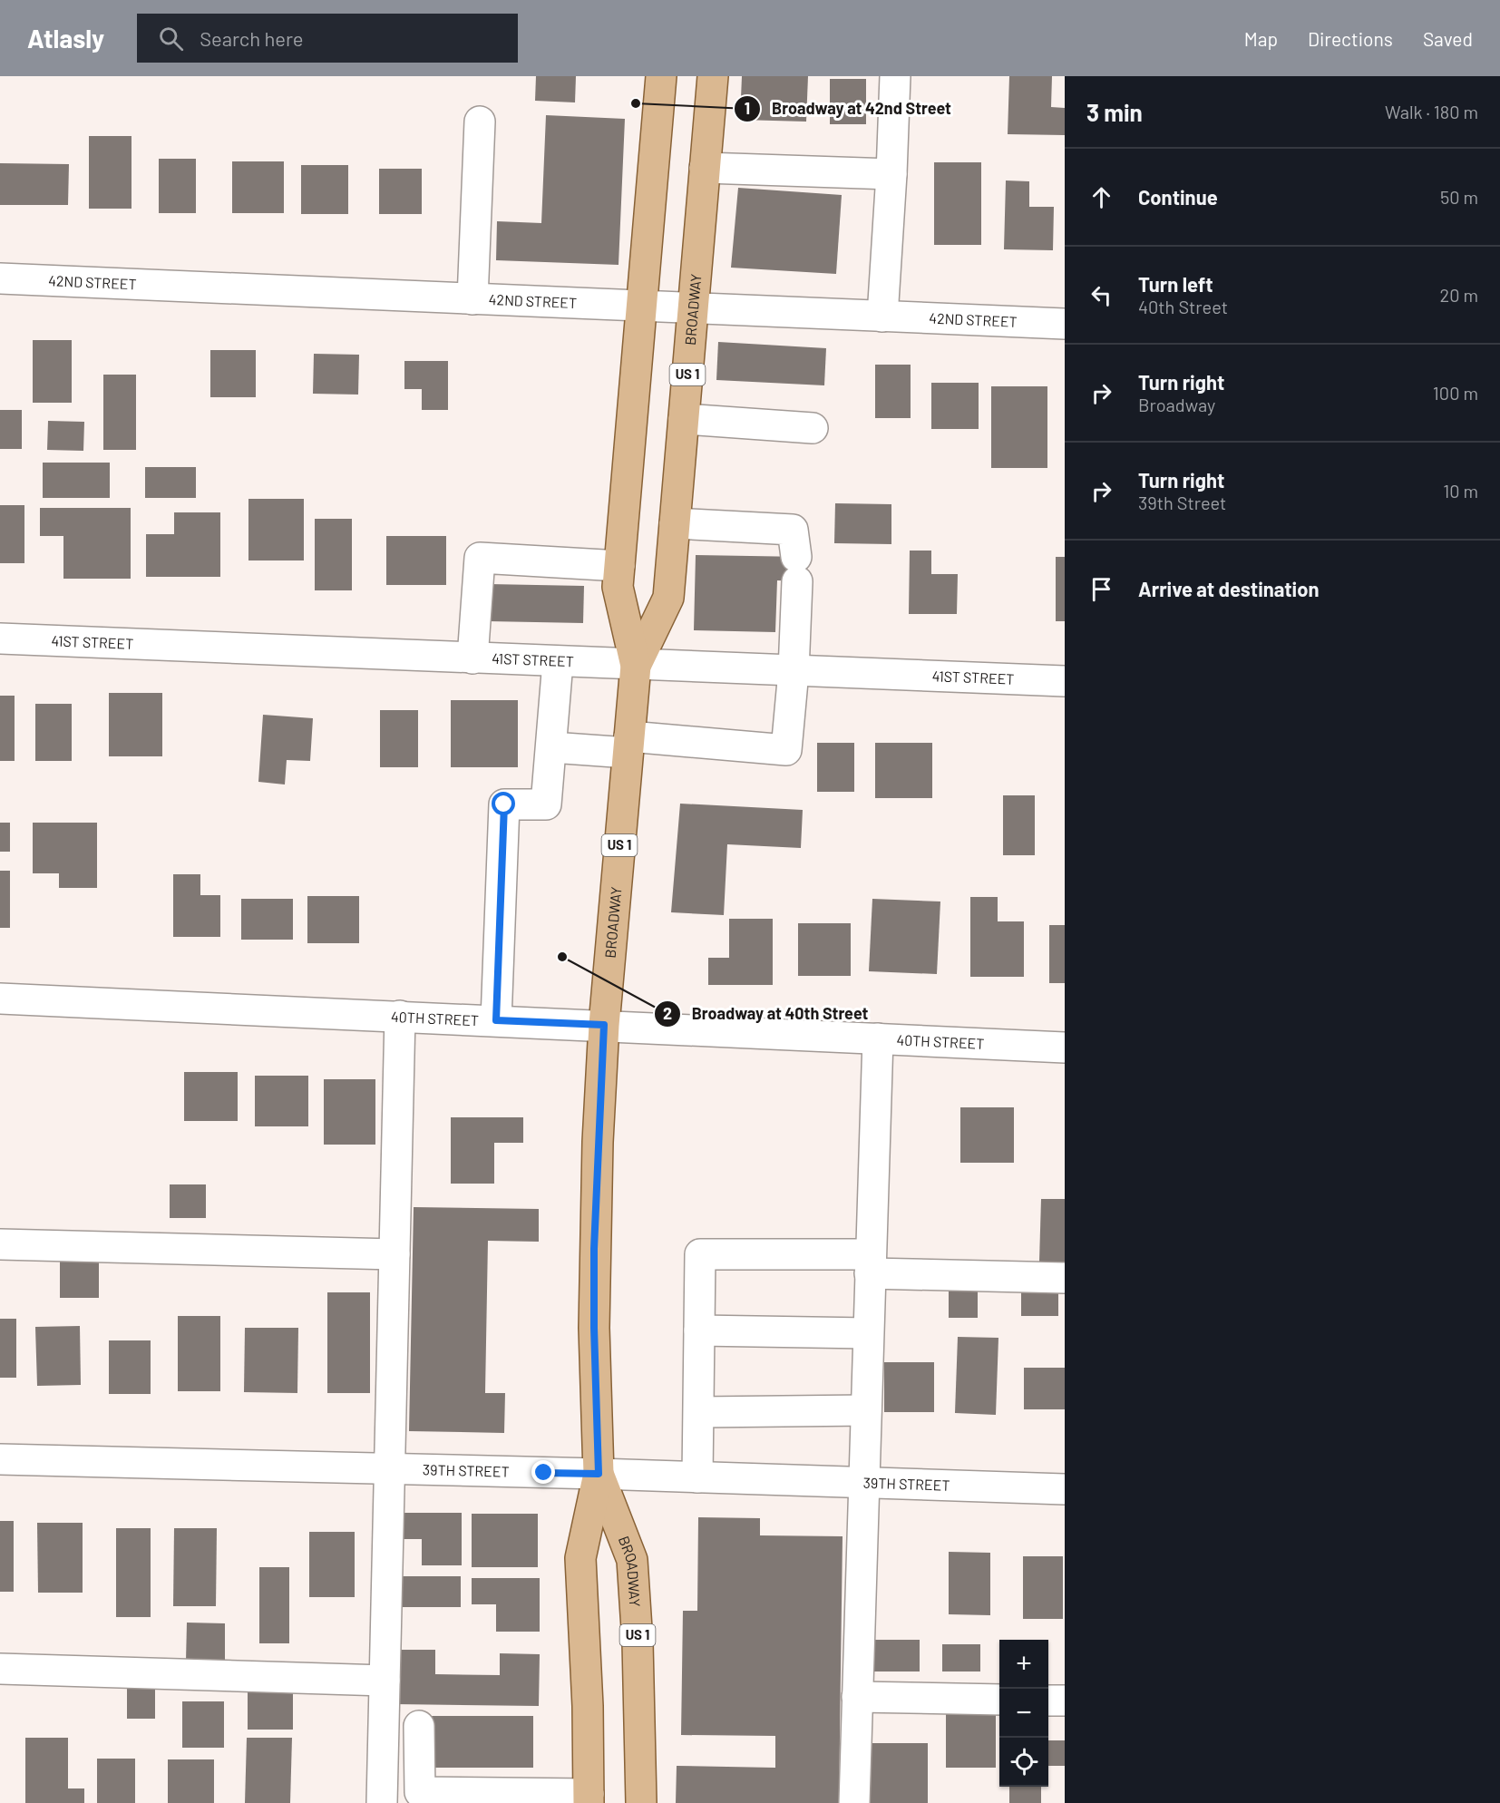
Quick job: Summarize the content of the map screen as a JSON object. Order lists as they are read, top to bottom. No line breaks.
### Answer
{"streets":{"main road":["BROADWAY","US 1"],"street":["42ND STREET","41ST STREET","40TH STREET","39TH STREET"]},"crossings":[["42ND STREET","BROADWAY"],["BROADWAY","41ST STREET"],["BROADWAY","40TH STREET"],["BROADWAY","39TH STREET"]],"places":["Broadway at 42nd Street","Broadway at 40th Street"],"page":{"header":"Atlasly","search":"Search here","nav":["Map","Directions","Saved"],"heading":["3 min","Walk · 180 m"],"list":[["Continue","50 m"],["Turn left","40th Street","20 m"],["Turn right","Broadway","100 m"],["Turn right","39th Street","10 m"],"Arrive at destination"],"map_buttons":["+","−"]}}
